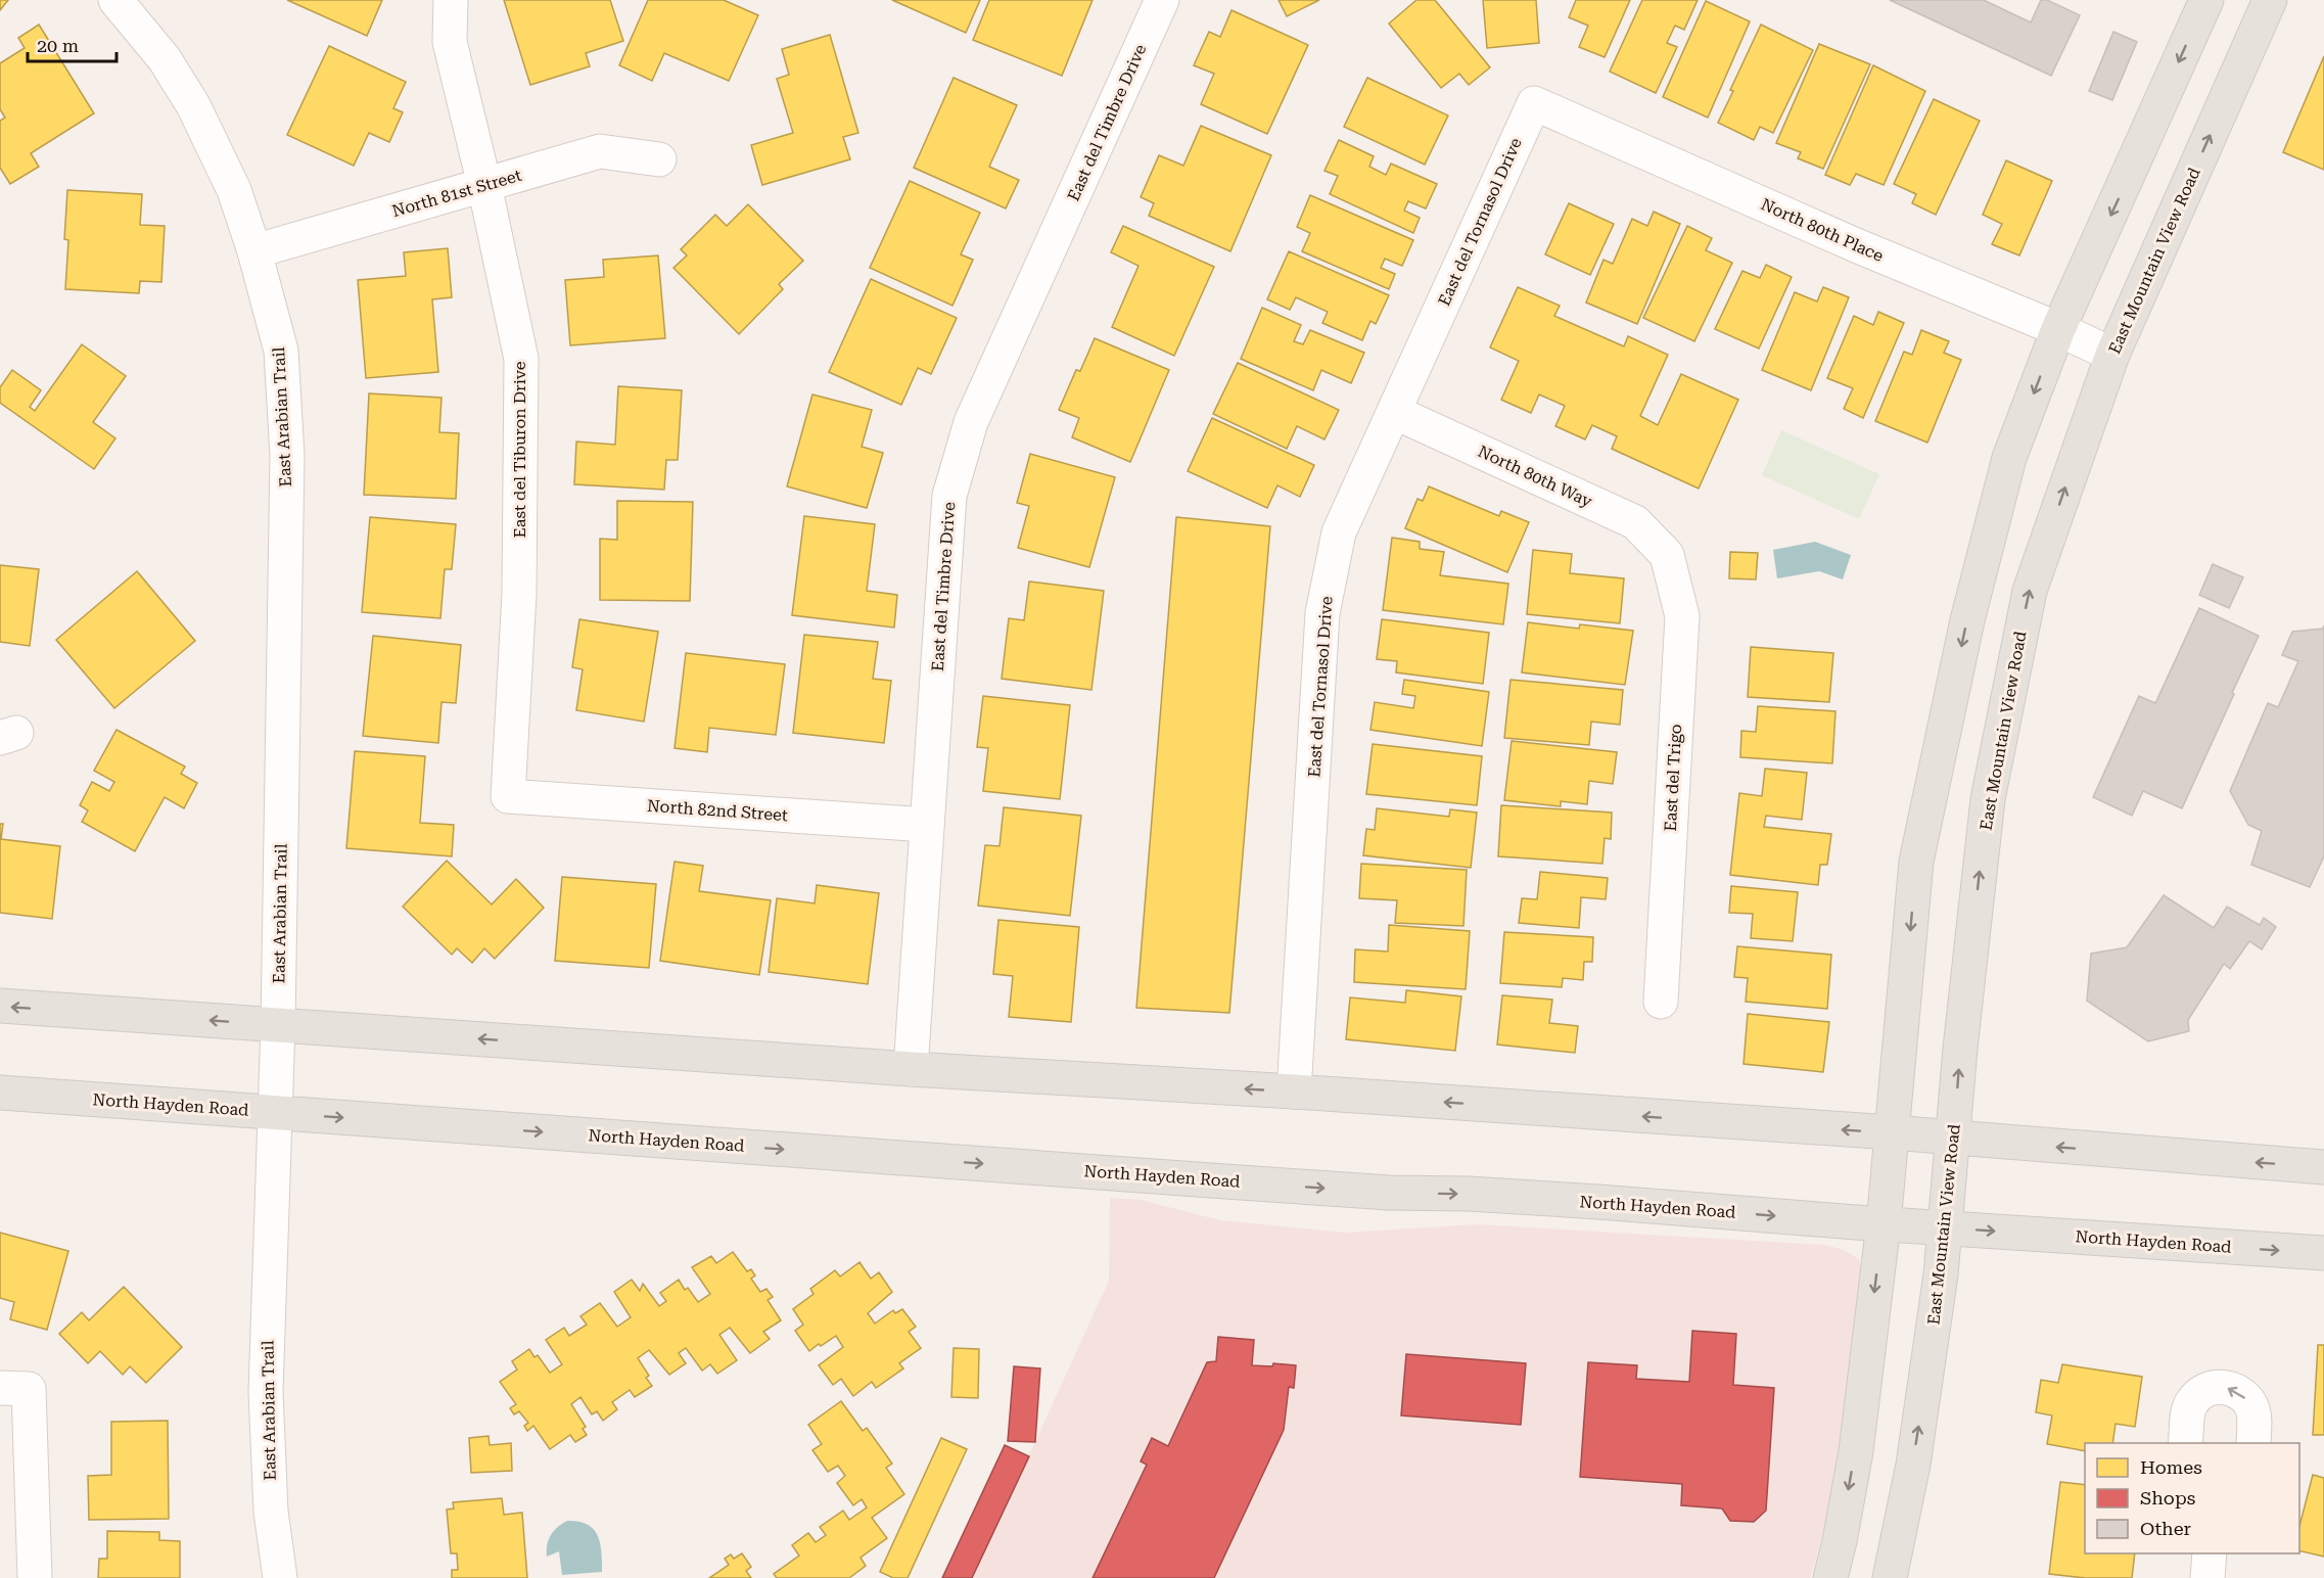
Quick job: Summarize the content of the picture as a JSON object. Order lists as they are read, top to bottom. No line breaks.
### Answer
{"streets":{"main road":["East Mountain View Road","North Hayden Road"],"street":["East del Timbre Drive","North 81st Street","East del Tornasol Drive","North 80th Place","East Arabian Trail","East del Tiburon Drive","North 80th Way","East del Trigo","North 82nd Street"]},"crossings":[["East del Timbre Drive","North 82nd Street"],["North 81st Street","East Arabian Trail"],["North 81st Street","East del Tiburon Drive"],["East del Tornasol Drive","North 80th Place"],["East del Tornasol Drive","North 80th Way"],["North 80th Place","East Mountain View Road"],["East Mountain View Road","North Hayden Road"],["East Arabian Trail","North Hayden Road"],["East del Tiburon Drive","North 82nd Street"],["North 80th Way","East del Trigo"]],"legend":["Homes","Shops","Other"],"scale_bar":"20 m"}
